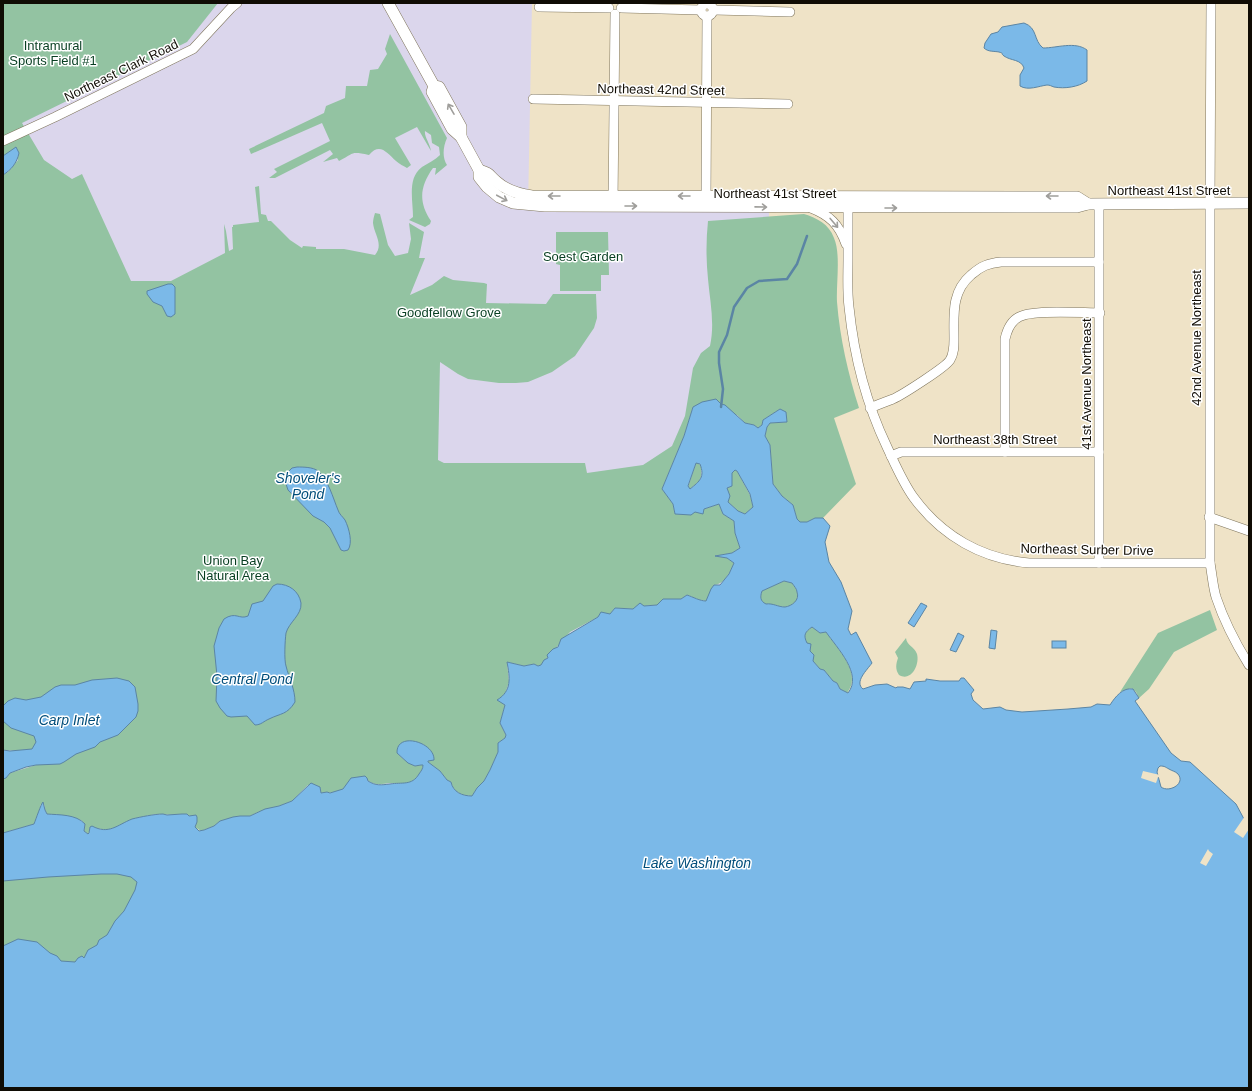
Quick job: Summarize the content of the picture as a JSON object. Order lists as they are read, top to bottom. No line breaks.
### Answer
{"streets":{"street":["Northeast Clark Road","Northeast 42nd Street","Northeast 41st Street","42nd Avenue Northeast","41st Avenue Northeast","Northeast 38th Street","Northeast Surber Drive"]},"crossings":[["Northeast 41st Street","42nd Avenue Northeast"],["Northeast 41st Street","41st Avenue Northeast"],["Northeast 41st Street","Northeast Surber Drive"],["42nd Avenue Northeast","Northeast Surber Drive"],["41st Avenue Northeast","Northeast 38th Street"],["41st Avenue Northeast","Northeast Surber Drive"],["Northeast 38th Street","Northeast Surber Drive"]],"water":["Shoveler's Pond","Central Pond","Carp Inlet","Lake Washington"],"parks":["Intramural Sports Field #1","Soest Garden","Goodfellow Grove","Union Bay Natural Area"]}
